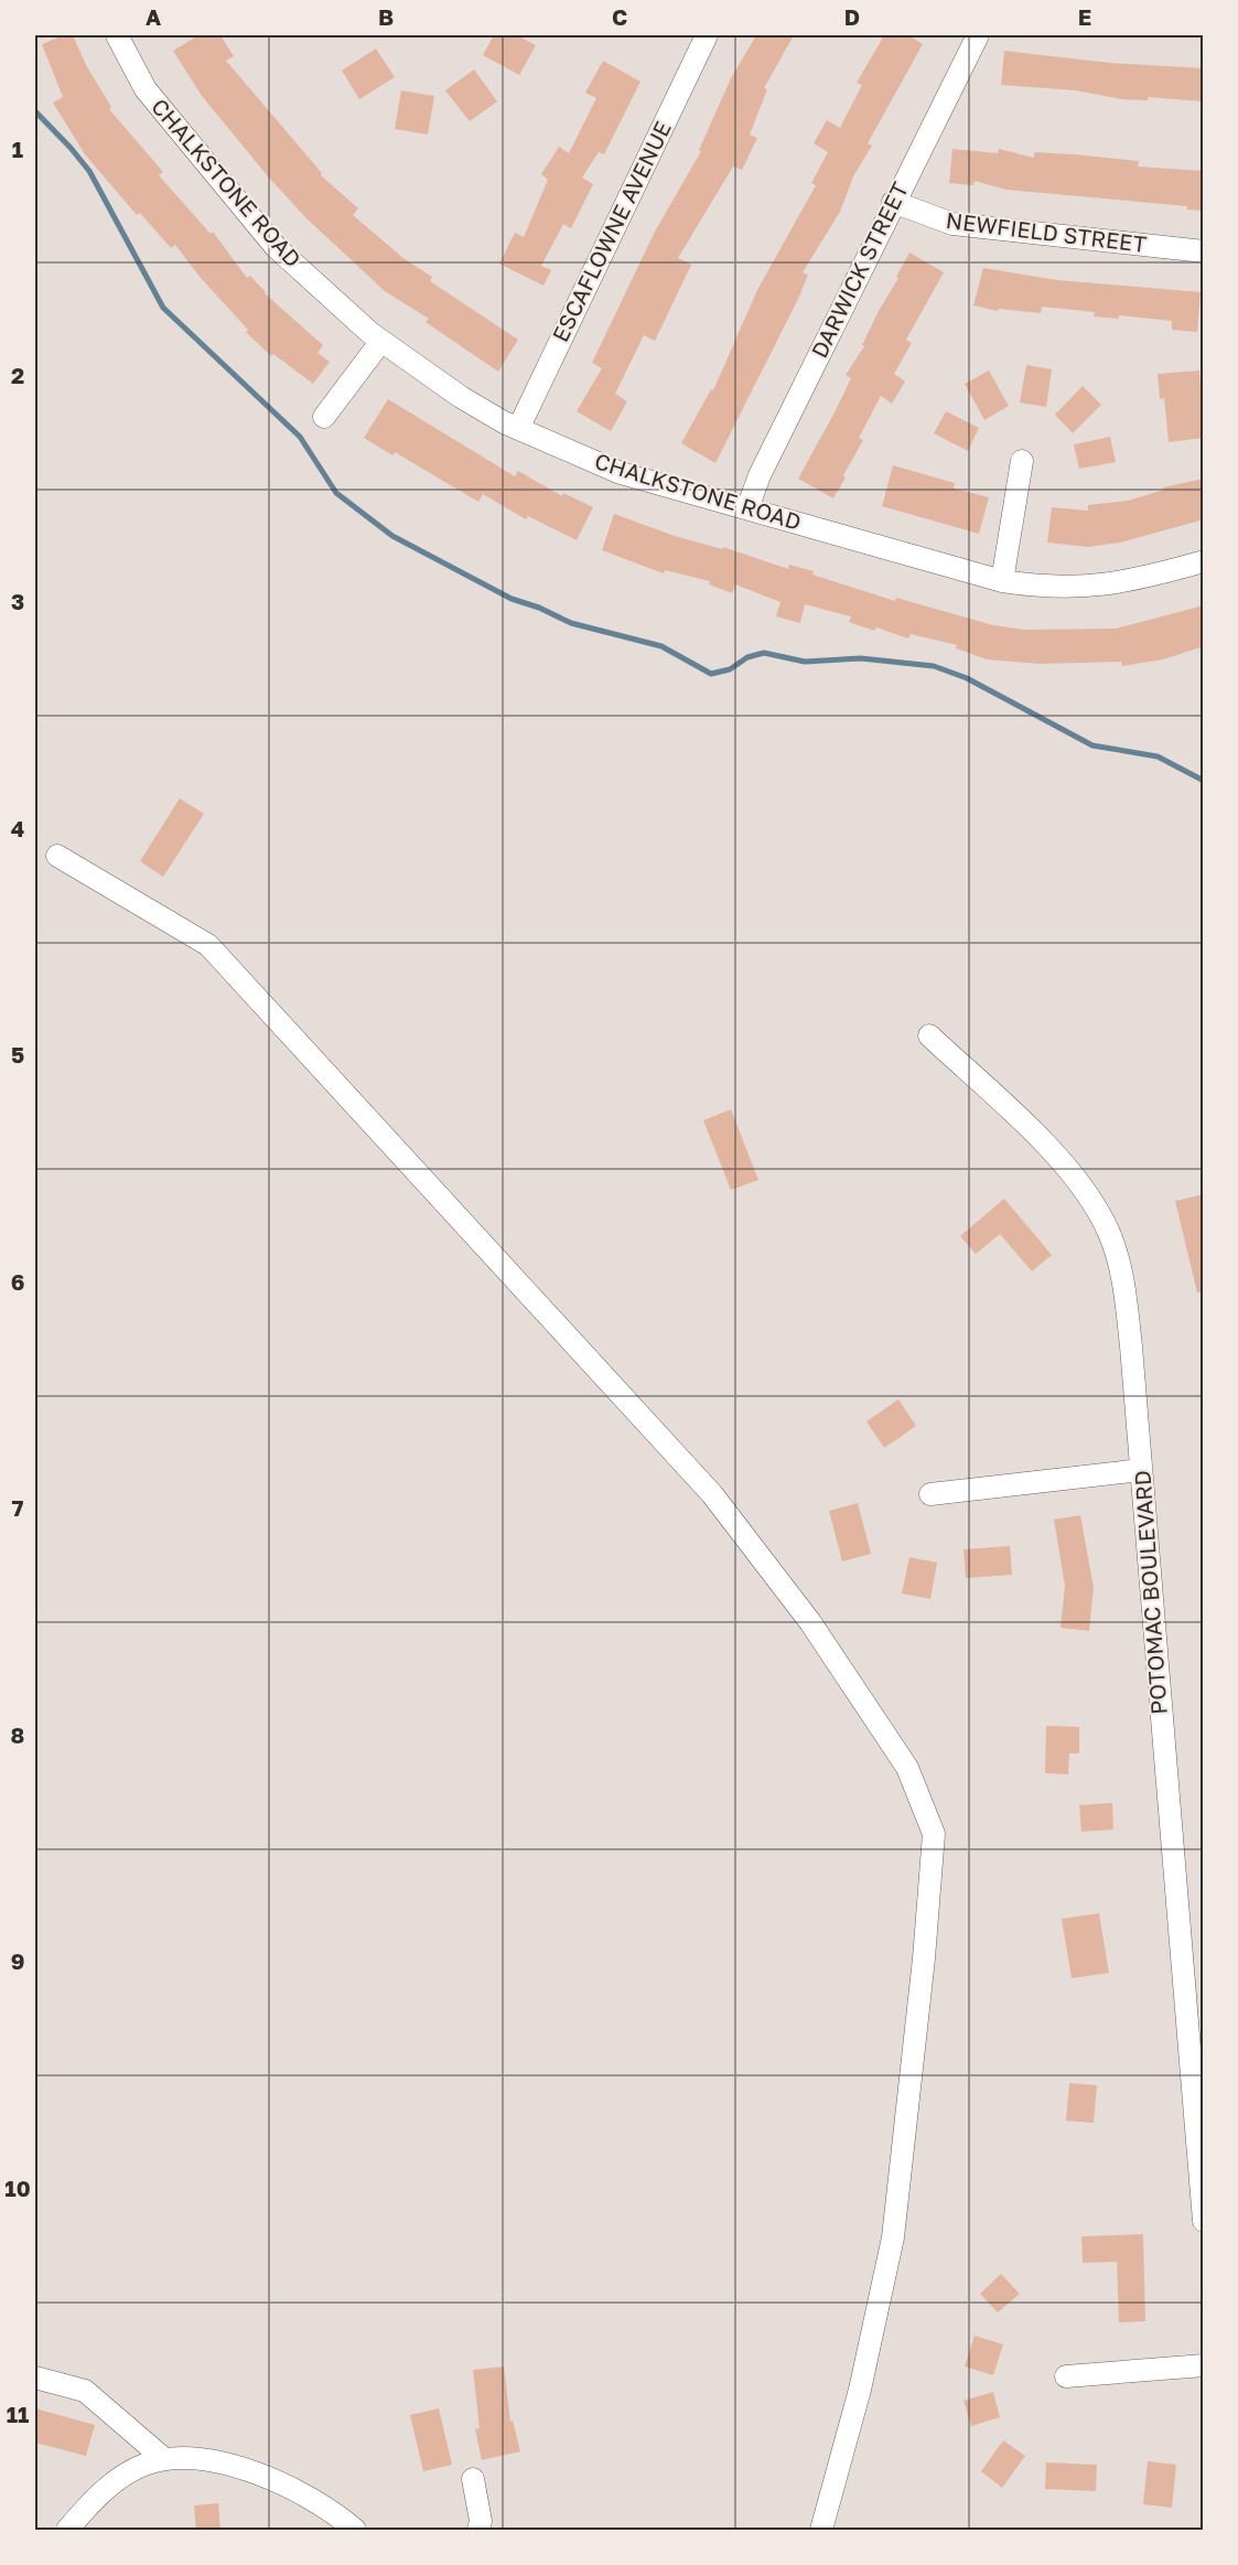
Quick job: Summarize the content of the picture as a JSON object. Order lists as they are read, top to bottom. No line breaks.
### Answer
{"streets":{"street":["CHALKSTONE ROAD","ESCAFLOWNE AVENUE","NEWFIELD STREET","DARWICK STREET","POTOMAC BOULEVARD"]},"crossings":[["CHALKSTONE ROAD","ESCAFLOWNE AVENUE"],["CHALKSTONE ROAD","DARWICK STREET"],["NEWFIELD STREET","DARWICK STREET"]],"grid":{"columns":["A","B","C","D","E"],"rows":["1","2","3","4","5","6","7","8","9","10","11"]}}
